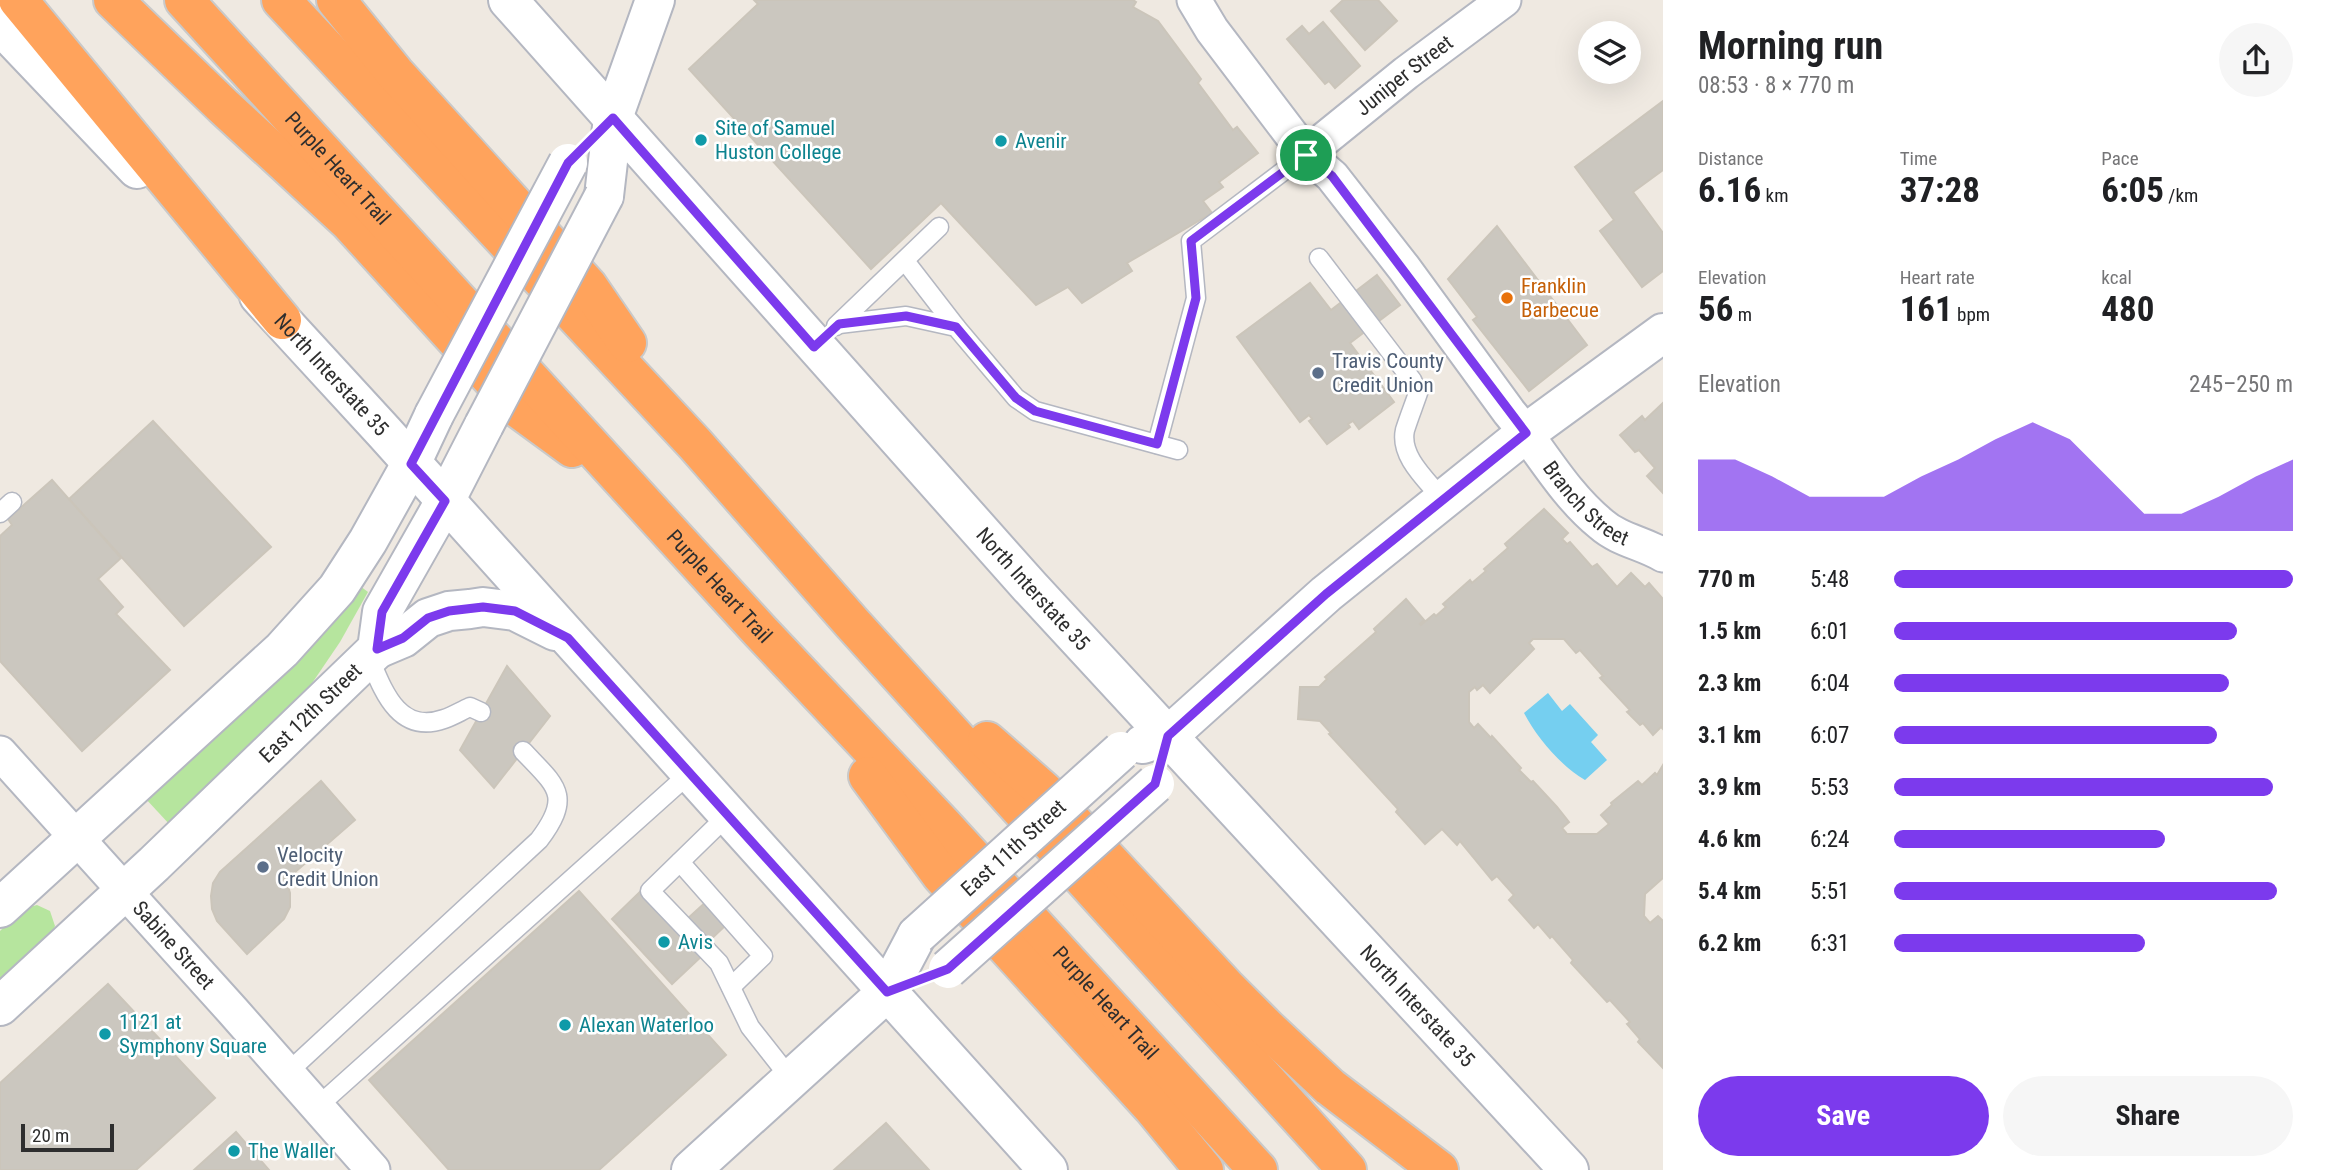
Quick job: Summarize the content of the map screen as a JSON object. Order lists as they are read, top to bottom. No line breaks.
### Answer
{"streets":{"highway":["Purple Heart Trail"],"main road":["North Interstate 35","East 12th Street","East 11th Street"],"street":["Juniper Street","Branch Street","Sabine Street"]},"crossings":[["Juniper Street","Branch Street"],["North Interstate 35","East 12th Street"],["North Interstate 35","East 11th Street"],["Branch Street","East 11th Street"],["East 12th Street","Sabine Street"]],"places":["Site of Samuel Huston College","Avenir","Franklin Barbecue","Travis County Credit Union","Velocity Credit Union","Avis","Alexan Waterloo","1121 at Symphony Square","The Waller"],"scale_bar":"20 m","page":{"heading":["Morning run","08:53 · 8 × 770 m"],"stats":[["Distance","6.16 km"],["Time","37:28"],["Pace","6:05 /km"],["Elevation","56 m"],["Heart rate","161 bpm"],["kcal","480"]],"chart":["Elevation","245–250 m"],"list":[{"name":"770 m","note":"5:48"},{"name":"1.5 km","note":"6:01"},{"name":"2.3 km","note":"6:04"},{"name":"3.1 km","note":"6:07"},{"name":"3.9 km","note":"5:53"},{"name":"4.6 km","note":"6:24"},{"name":"5.4 km","note":"5:51"},{"name":"6.2 km","note":"6:31"}],"buttons":["Save","Share"],"scale":"20 m"}}
